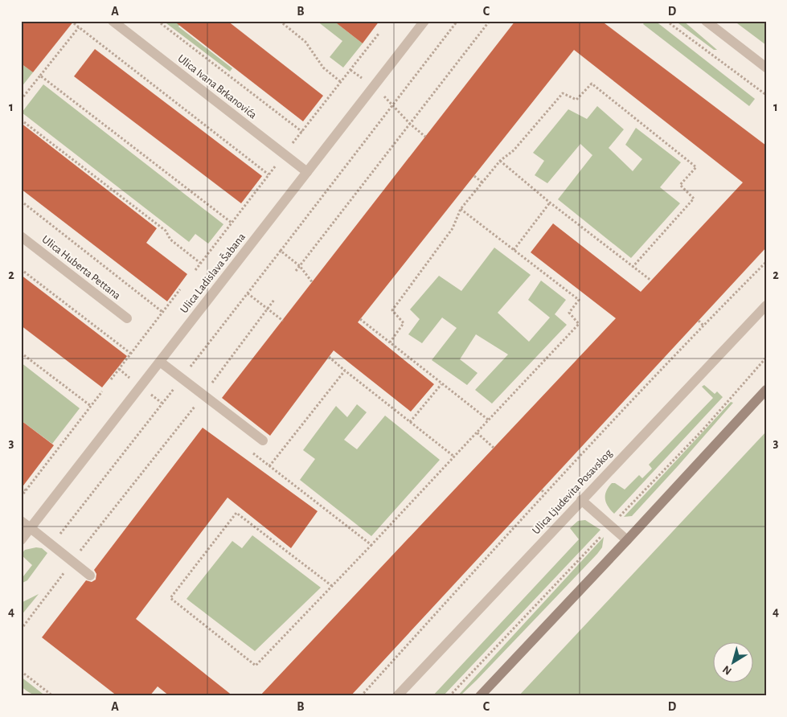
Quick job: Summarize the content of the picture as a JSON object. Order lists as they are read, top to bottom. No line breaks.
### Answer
{"streets":{"street":["Ulica Ivana Brkanovića","Ulica Huberta Pettana","Ulica Ladislava Šabana","Ulica Ljudevita Posavskog"]},"crossings":[["Ulica Ivana Brkanovića","Ulica Ladislava Šabana"]],"north":"bottom left","grid":{"columns":["A","B","C","D"],"rows":["1","2","3","4"]}}
